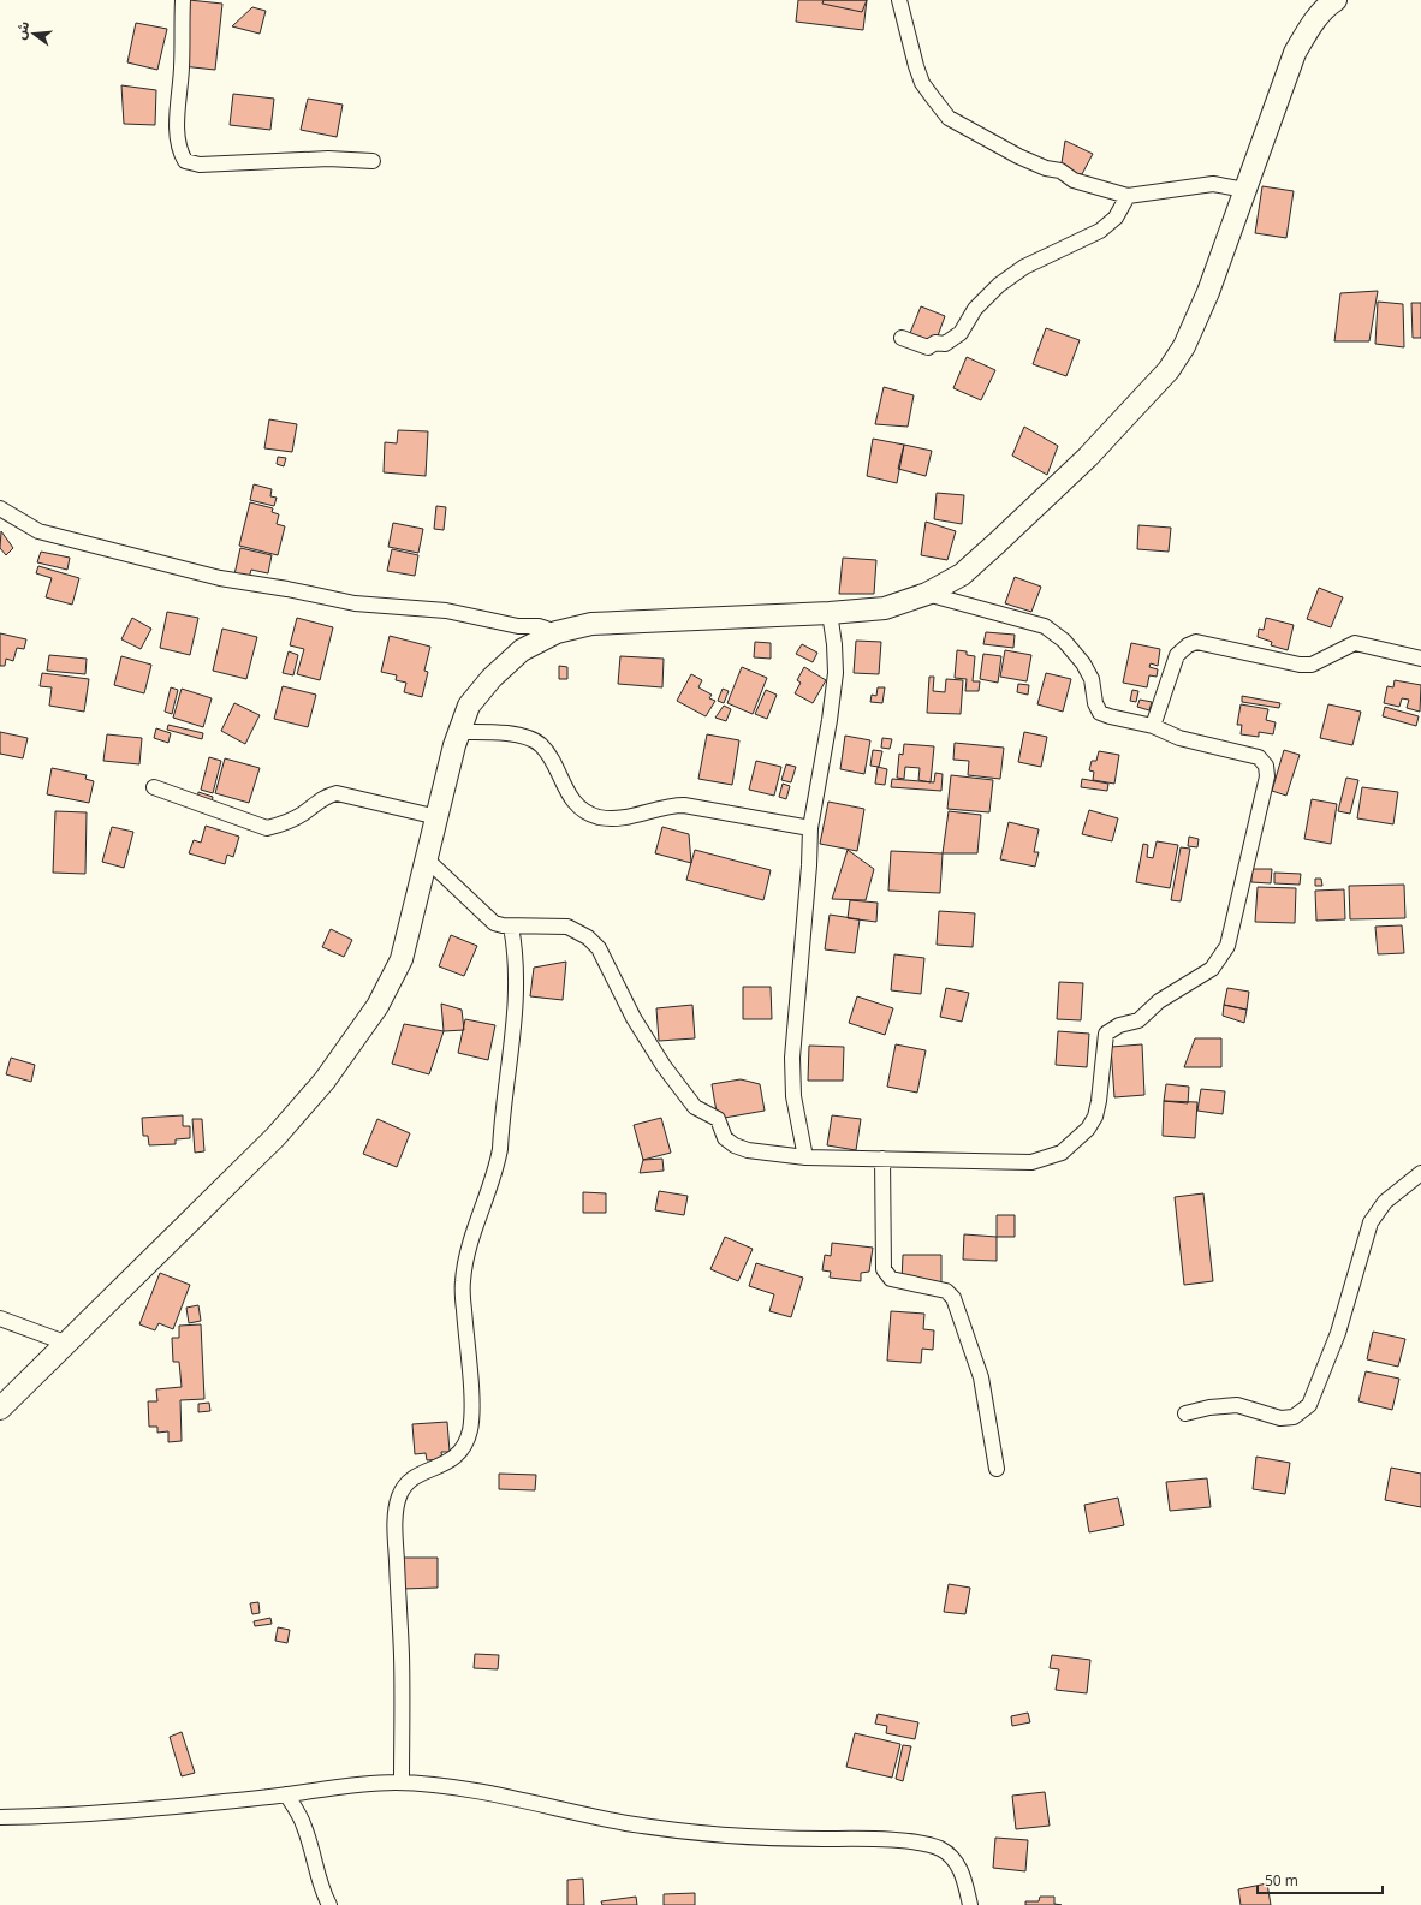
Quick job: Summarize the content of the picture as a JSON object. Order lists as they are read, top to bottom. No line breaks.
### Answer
{"scale_bar":"50 m","north":"left"}
